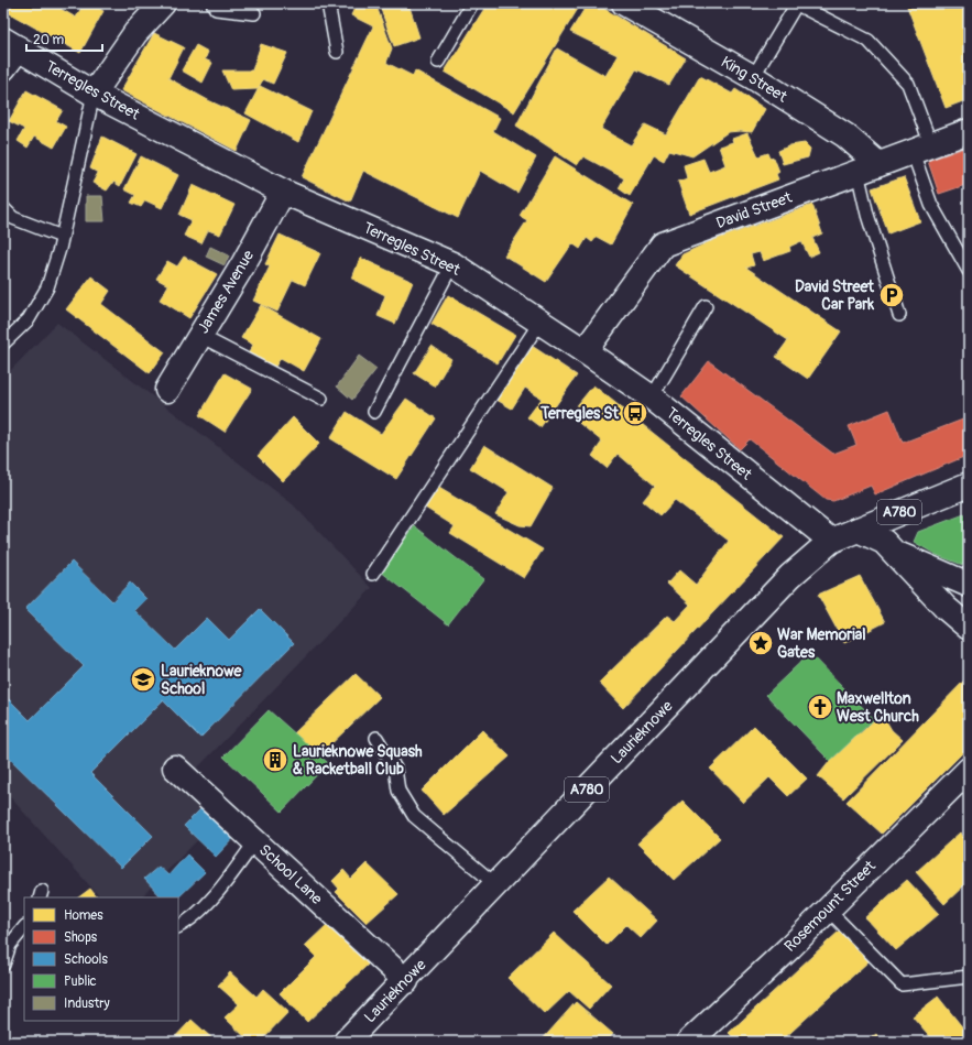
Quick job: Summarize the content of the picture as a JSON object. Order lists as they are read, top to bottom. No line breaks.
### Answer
{"streets":{"street":["King Street","Terregles Street","David Street","James Avenue","A780","Laurieknowe","School Lane","Rosemount Street"]},"crossings":[["King Street","David Street"],["Terregles Street","David Street"],["Terregles Street","James Avenue"],["Terregles Street","A780"],["Terregles Street","Laurieknowe"],["A780","Laurieknowe"],["Laurieknowe","School Lane"]],"places":{"parking":["David Street Car Park"],"bus stop":["Terregles St"],"place":["War Memorial Gates"],"school or university":["Laurieknowe School"],"church":["Maxwellton West Church"],"building":["Laurieknowe Squash & Racketball Club"]},"legend":["Homes","Shops","Schools","Public","Industry"],"scale_bar":"20 m"}
